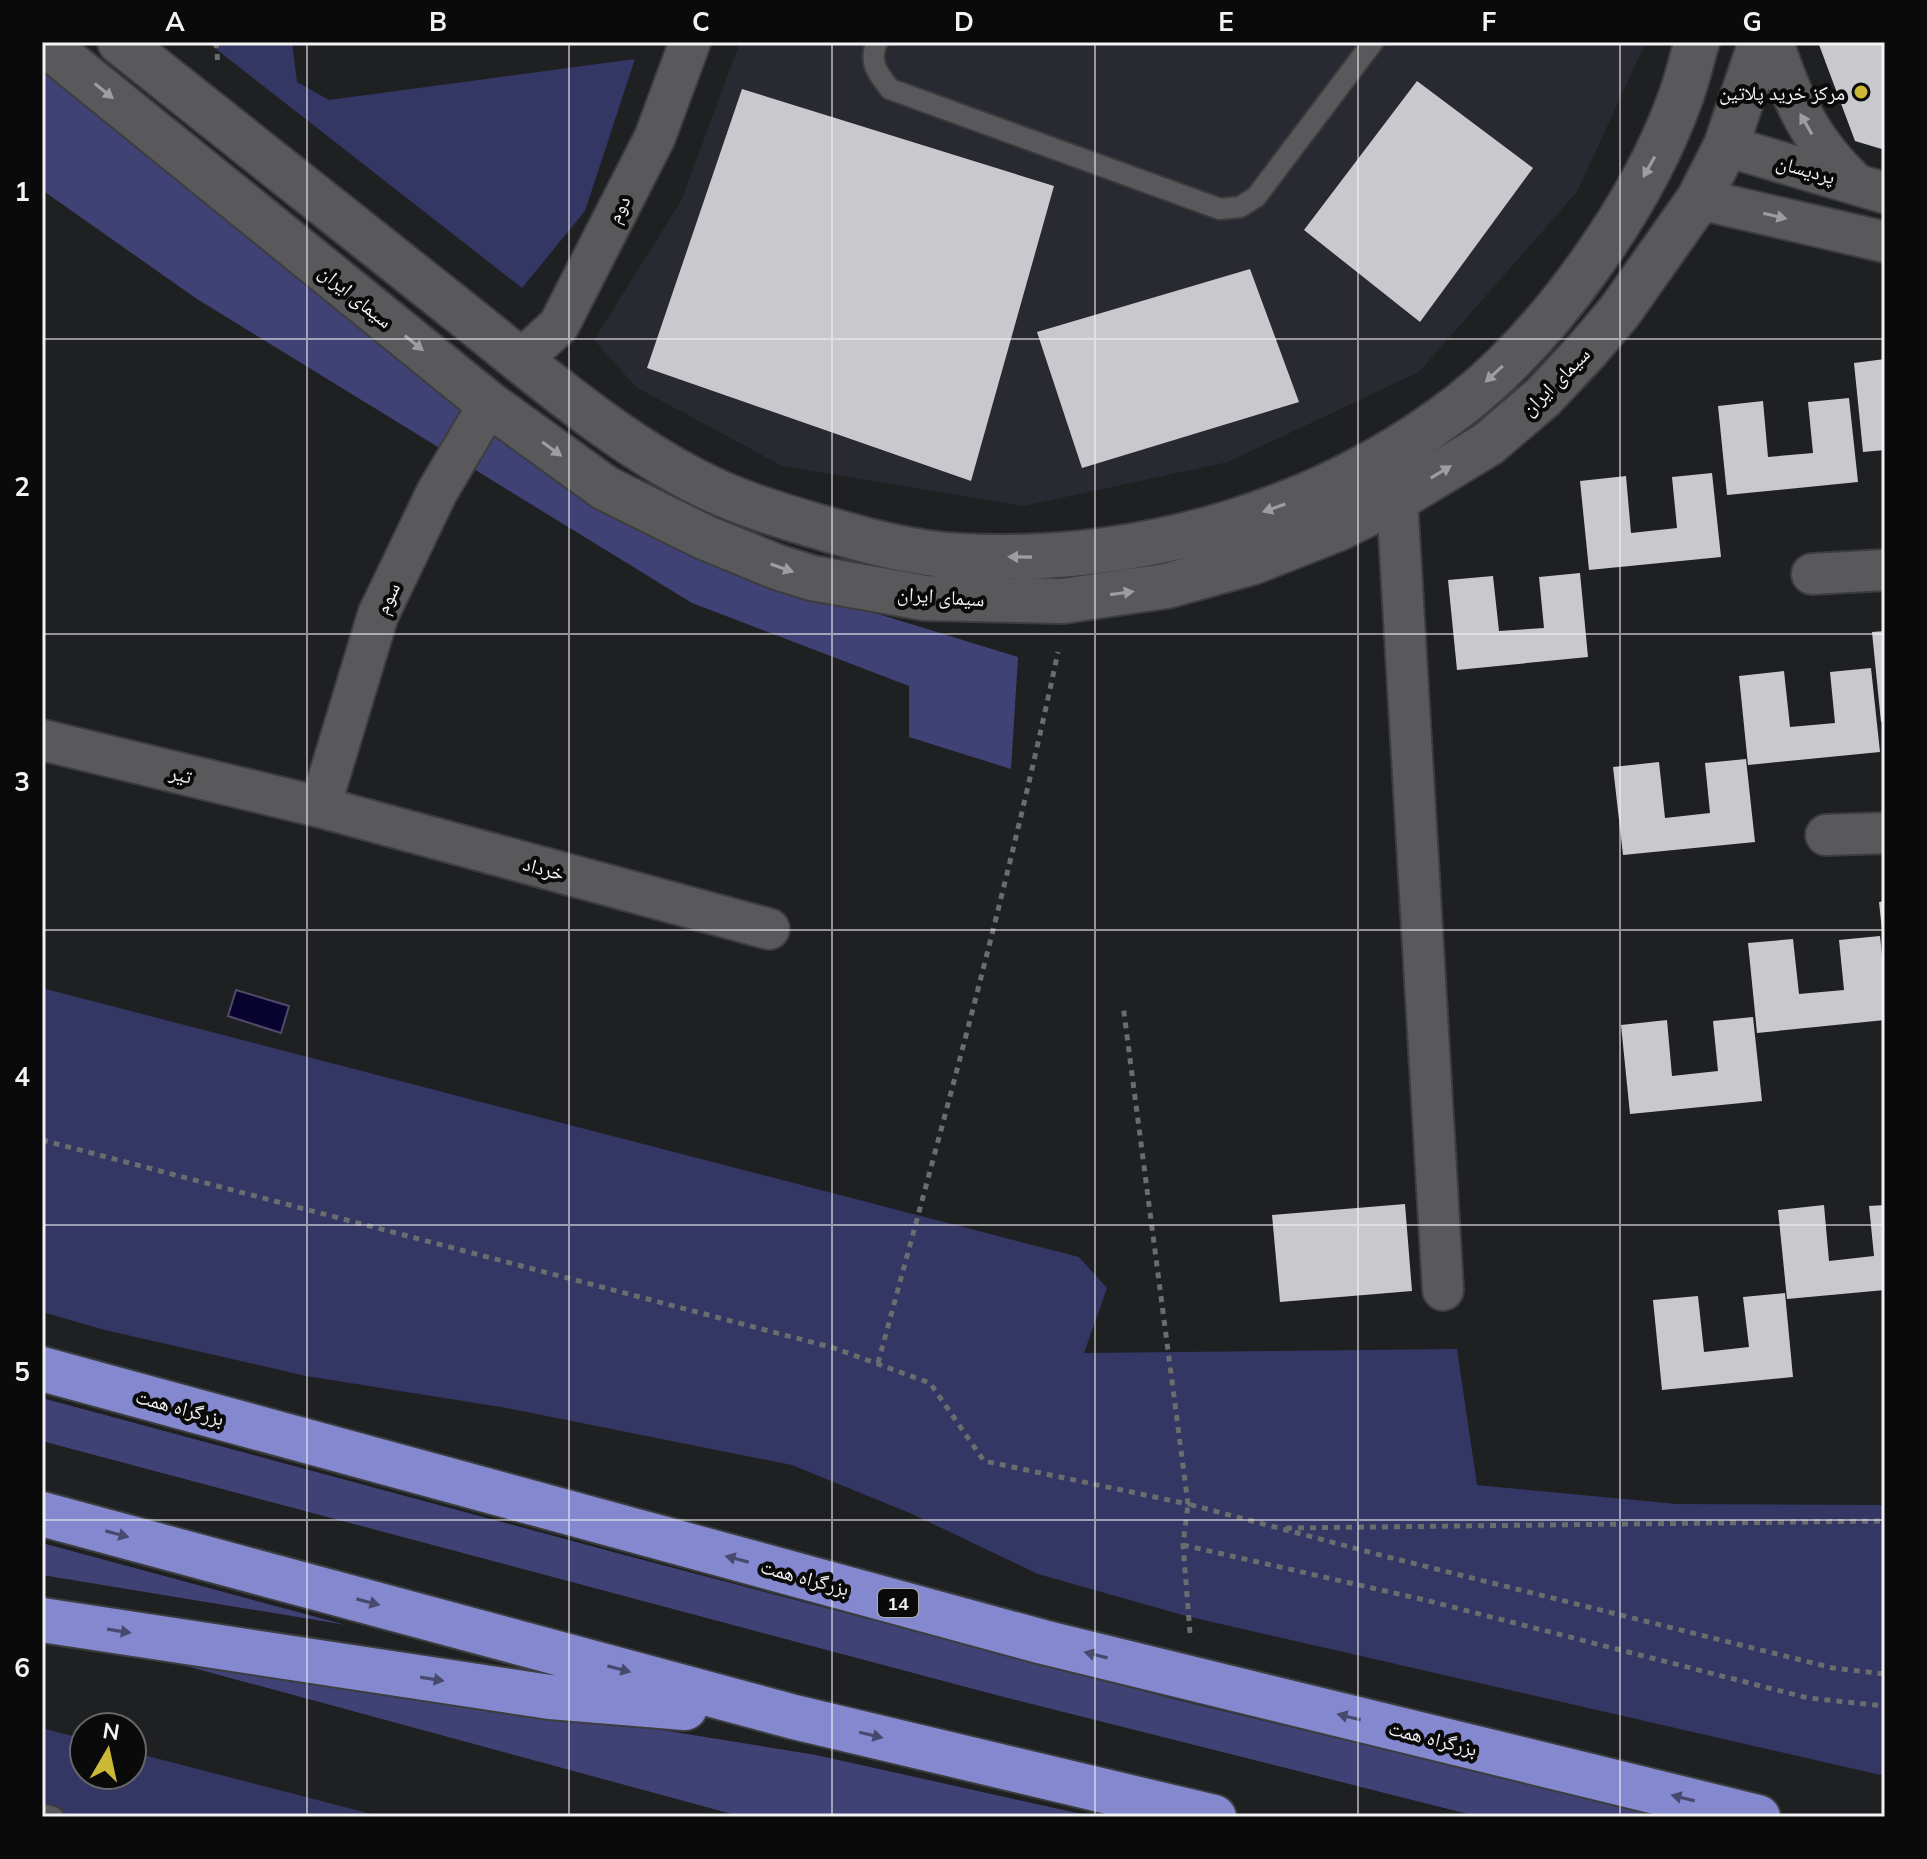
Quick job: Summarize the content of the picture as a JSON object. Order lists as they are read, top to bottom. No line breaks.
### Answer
{"streets":{"highway":["بزرگراه همت","14"],"street":["پردیسان","دوم","سیمای ایران","سوم","تیر","خرداد"]},"crossings":[["پردیسان","سیمای ایران"],["دوم","سیمای ایران"],["سیمای ایران","سوم"],["سوم","تیر"],["سوم","خرداد"],["تیر","خرداد"]],"places":["مرکز خرید پلاتین"],"north":"top","grid":{"columns":["A","B","C","D","E","F","G"],"rows":["1","2","3","4","5","6"]}}
